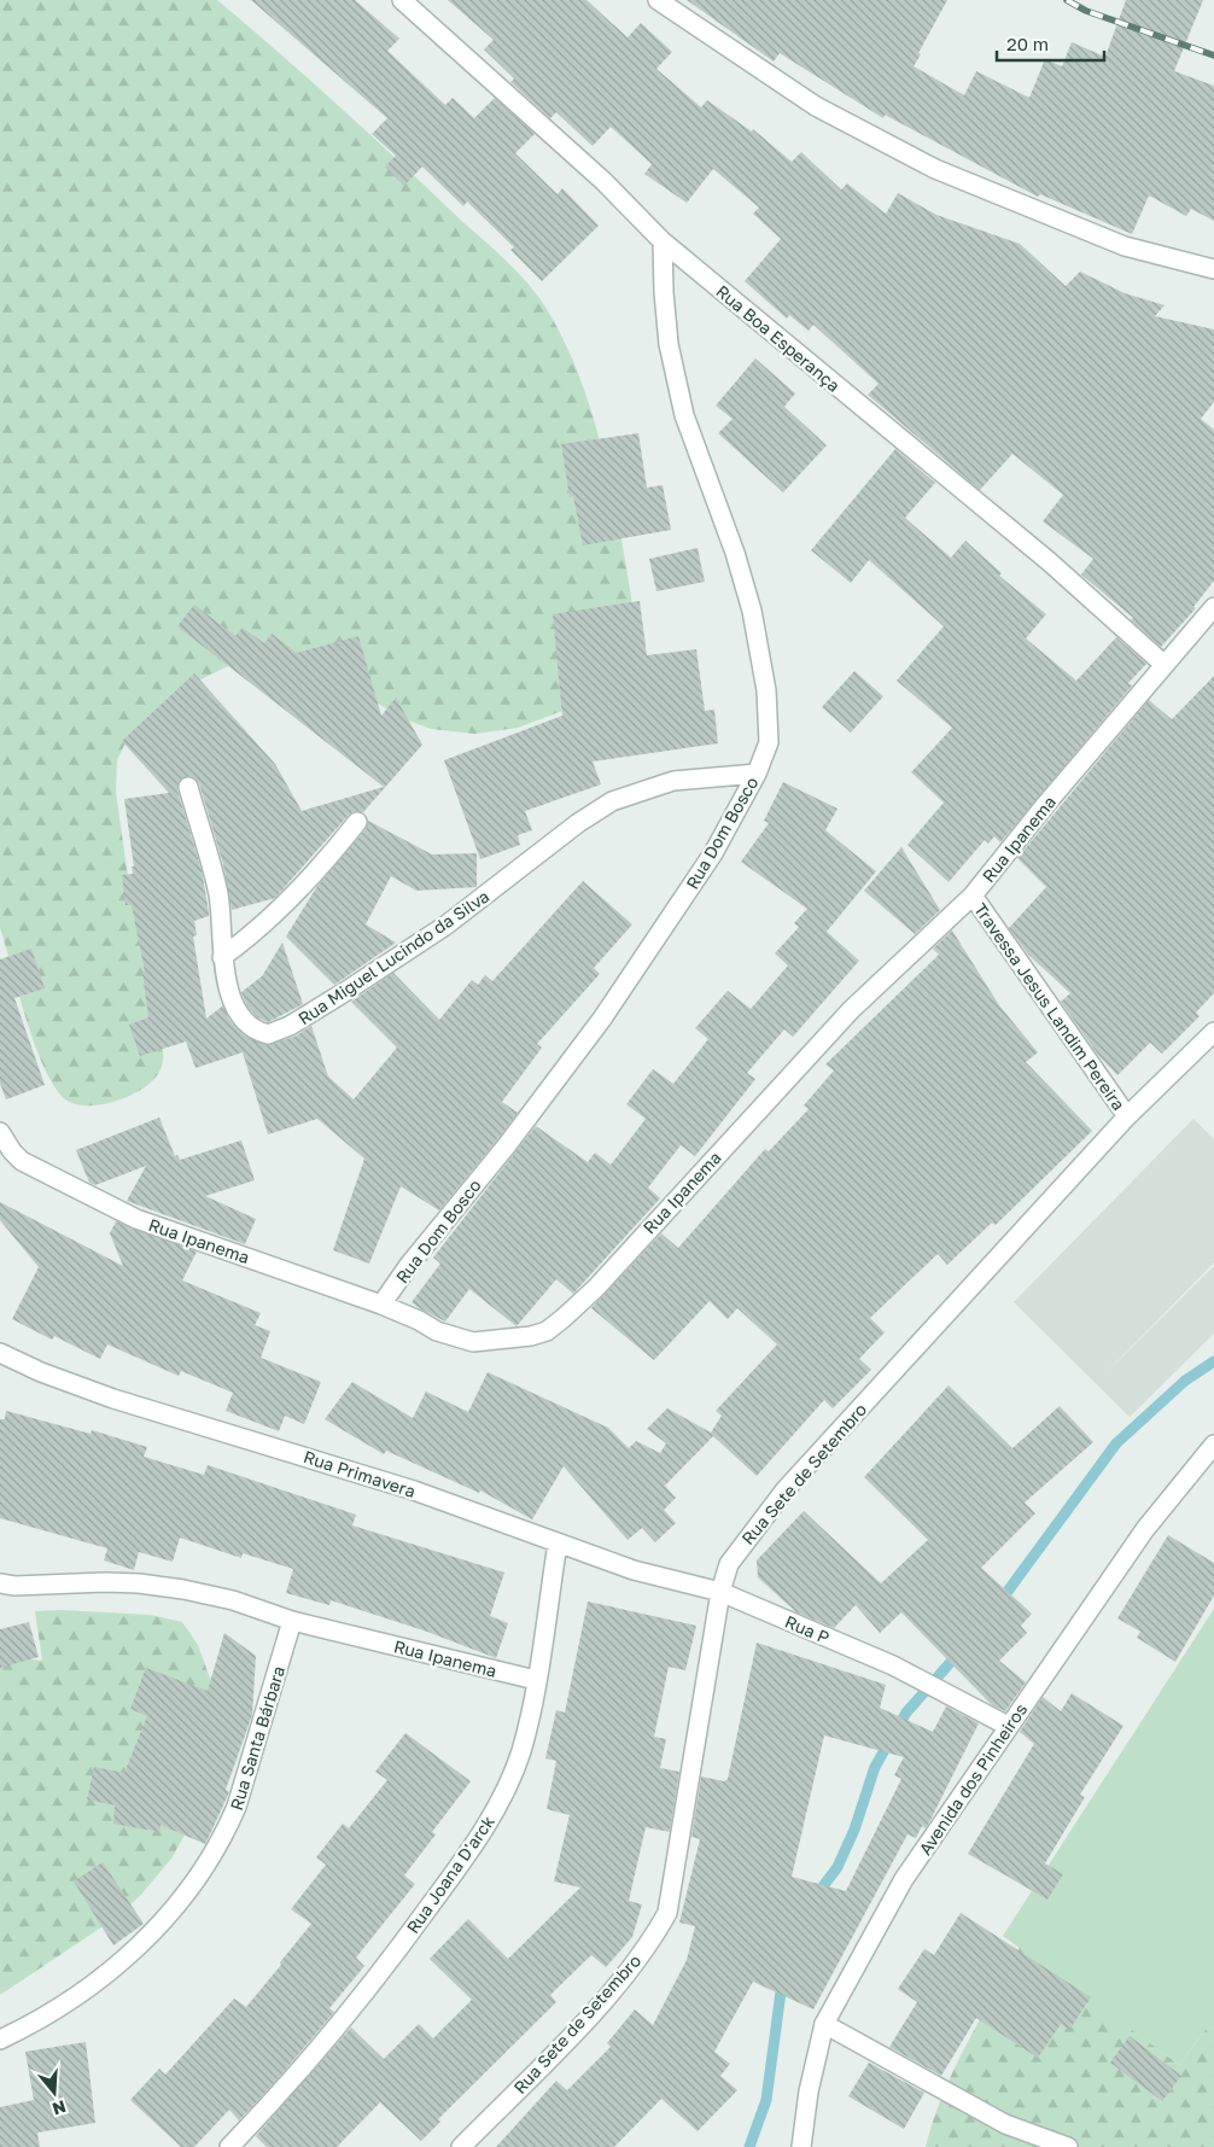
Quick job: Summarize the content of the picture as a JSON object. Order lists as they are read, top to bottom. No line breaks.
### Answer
{"streets":{"street":["Rua Boa Esperança","Rua Dom Bosco","Rua Ipanema","Rua Miguel Lucindo da Silva","Travessa Jesus Landim Pereira","Rua Primavera","Rua Sete de Setembro","Rua P","Rua Santa Bárbara","Avenida dos Pinheiros","Rua Joana D'arck"]},"crossings":[["Rua Boa Esperança","Rua Dom Bosco"],["Rua Boa Esperança","Rua Ipanema"],["Rua Dom Bosco","Rua Ipanema"],["Rua Dom Bosco","Rua Miguel Lucindo da Silva"],["Rua Ipanema","Travessa Jesus Landim Pereira"],["Rua Ipanema","Rua Santa Bárbara"],["Rua Ipanema","Rua Joana D'arck"],["Travessa Jesus Landim Pereira","Rua Sete de Setembro"],["Rua Primavera","Rua Sete de Setembro"],["Rua Primavera","Rua P"],["Rua Primavera","Rua Joana D'arck"],["Rua Sete de Setembro","Rua P"],["Rua P","Avenida dos Pinheiros"]],"scale_bar":"20 m","north":"bottom"}
